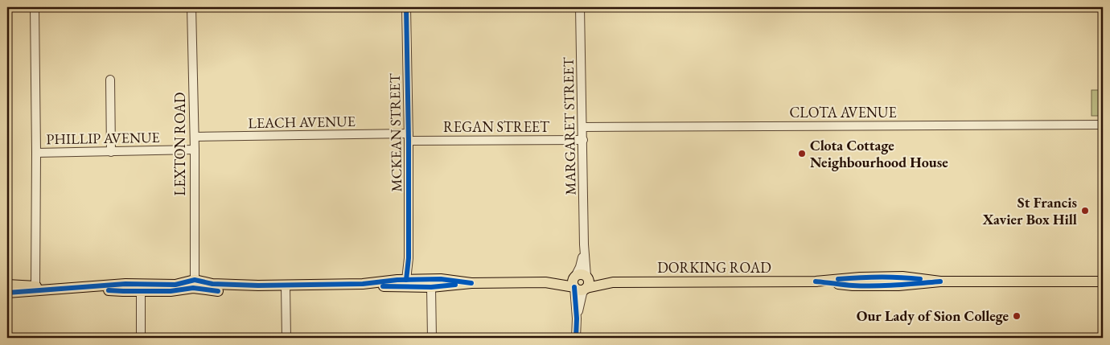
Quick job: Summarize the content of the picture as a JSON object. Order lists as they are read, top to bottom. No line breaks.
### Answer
{"streets":{"main road":["DORKING ROAD"],"street":["CLOTA AVENUE","LEACH AVENUE","MARGARET STREET","REGAN STREET","MCKEAN STREET","PHILLIP AVENUE","LEXTON ROAD"]},"crossings":[["CLOTA AVENUE","MARGARET STREET"],["LEACH AVENUE","REGAN STREET"],["LEACH AVENUE","MCKEAN STREET"],["LEACH AVENUE","LEXTON ROAD"],["MARGARET STREET","REGAN STREET"],["MARGARET STREET","DORKING ROAD"],["REGAN STREET","MCKEAN STREET"],["MCKEAN STREET","DORKING ROAD"],["PHILLIP AVENUE","LEXTON ROAD"],["LEXTON ROAD","DORKING ROAD"]],"places":["Clota Cottage Neighbourhood House","St Francis Xavier Box Hill","Our Lady of Sion College"]}
